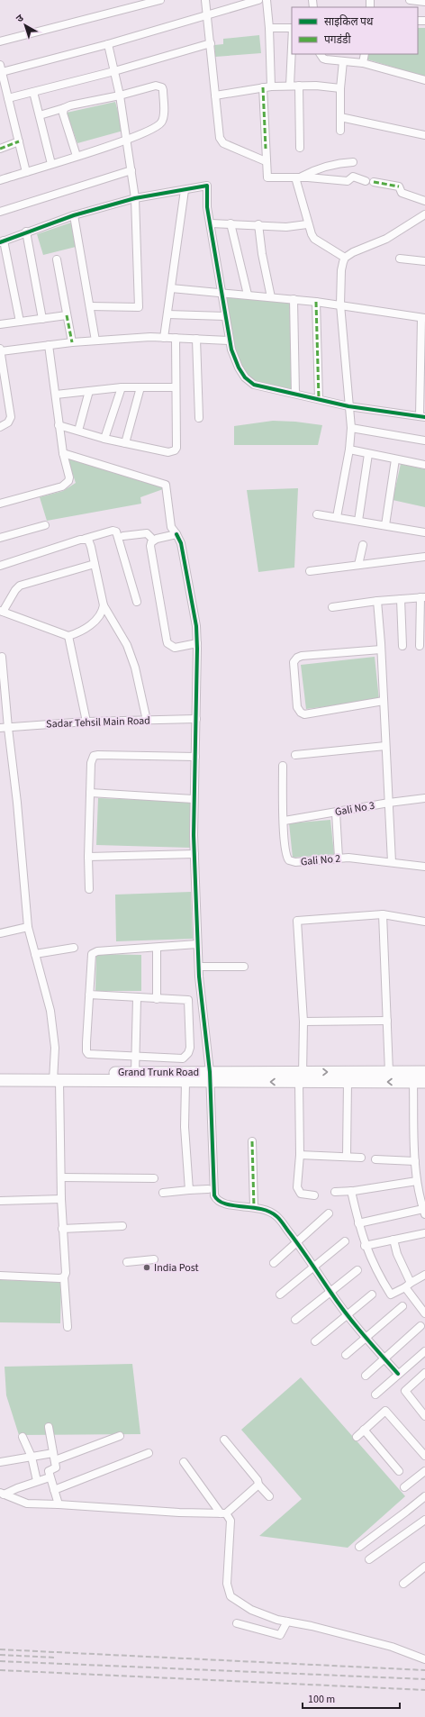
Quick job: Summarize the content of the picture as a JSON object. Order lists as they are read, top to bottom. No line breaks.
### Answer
{"streets":{"highway":["Grand Trunk Road"],"street":["Sadar Tehsil Main Road","Gali No 3","Gali No 2"]},"crossings":[["Gali No 3","Gali No 2"]],"places":["India Post"],"legend":["साइकिल पथ","पगडंडी"],"scale_bar":"100 m","north":"top left"}
